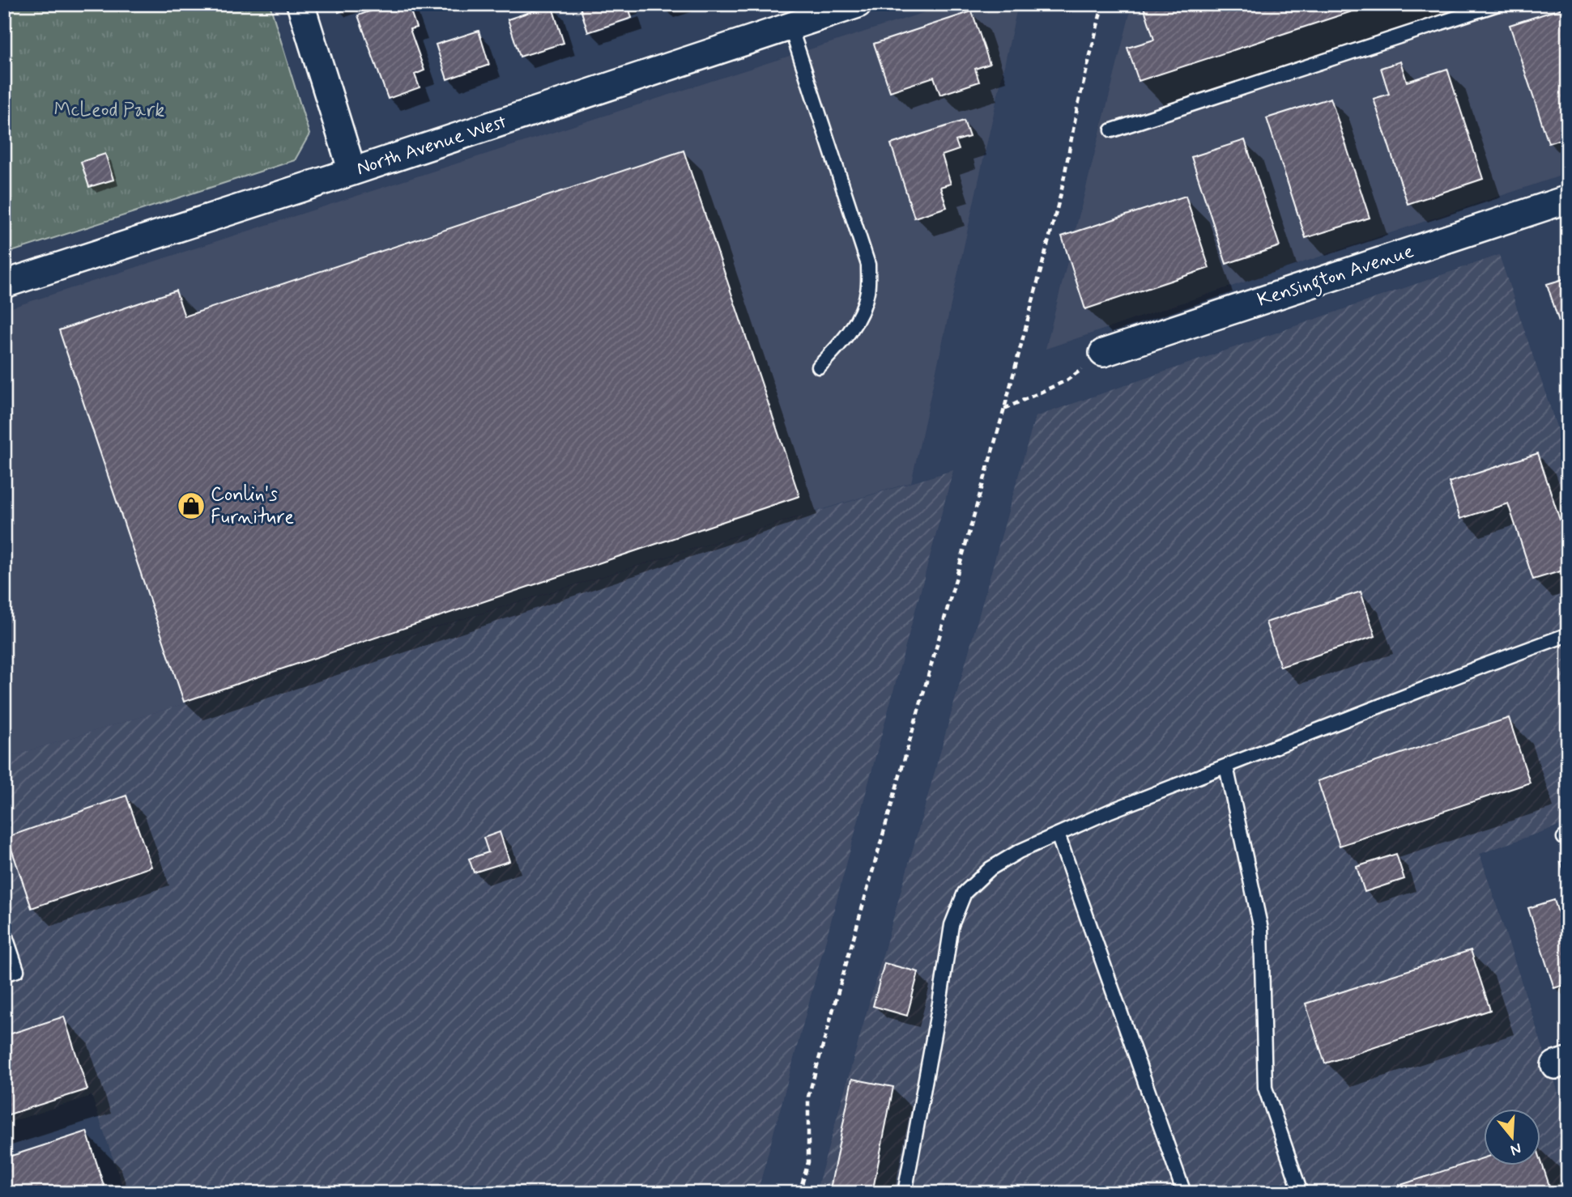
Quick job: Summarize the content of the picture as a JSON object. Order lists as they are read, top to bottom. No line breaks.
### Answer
{"streets":{"street":["North Avenue West","Kensington Avenue"]},"parks":["McLeod Park"],"places":{"shop":["Conlin's Furniture"]},"north":"bottom"}
